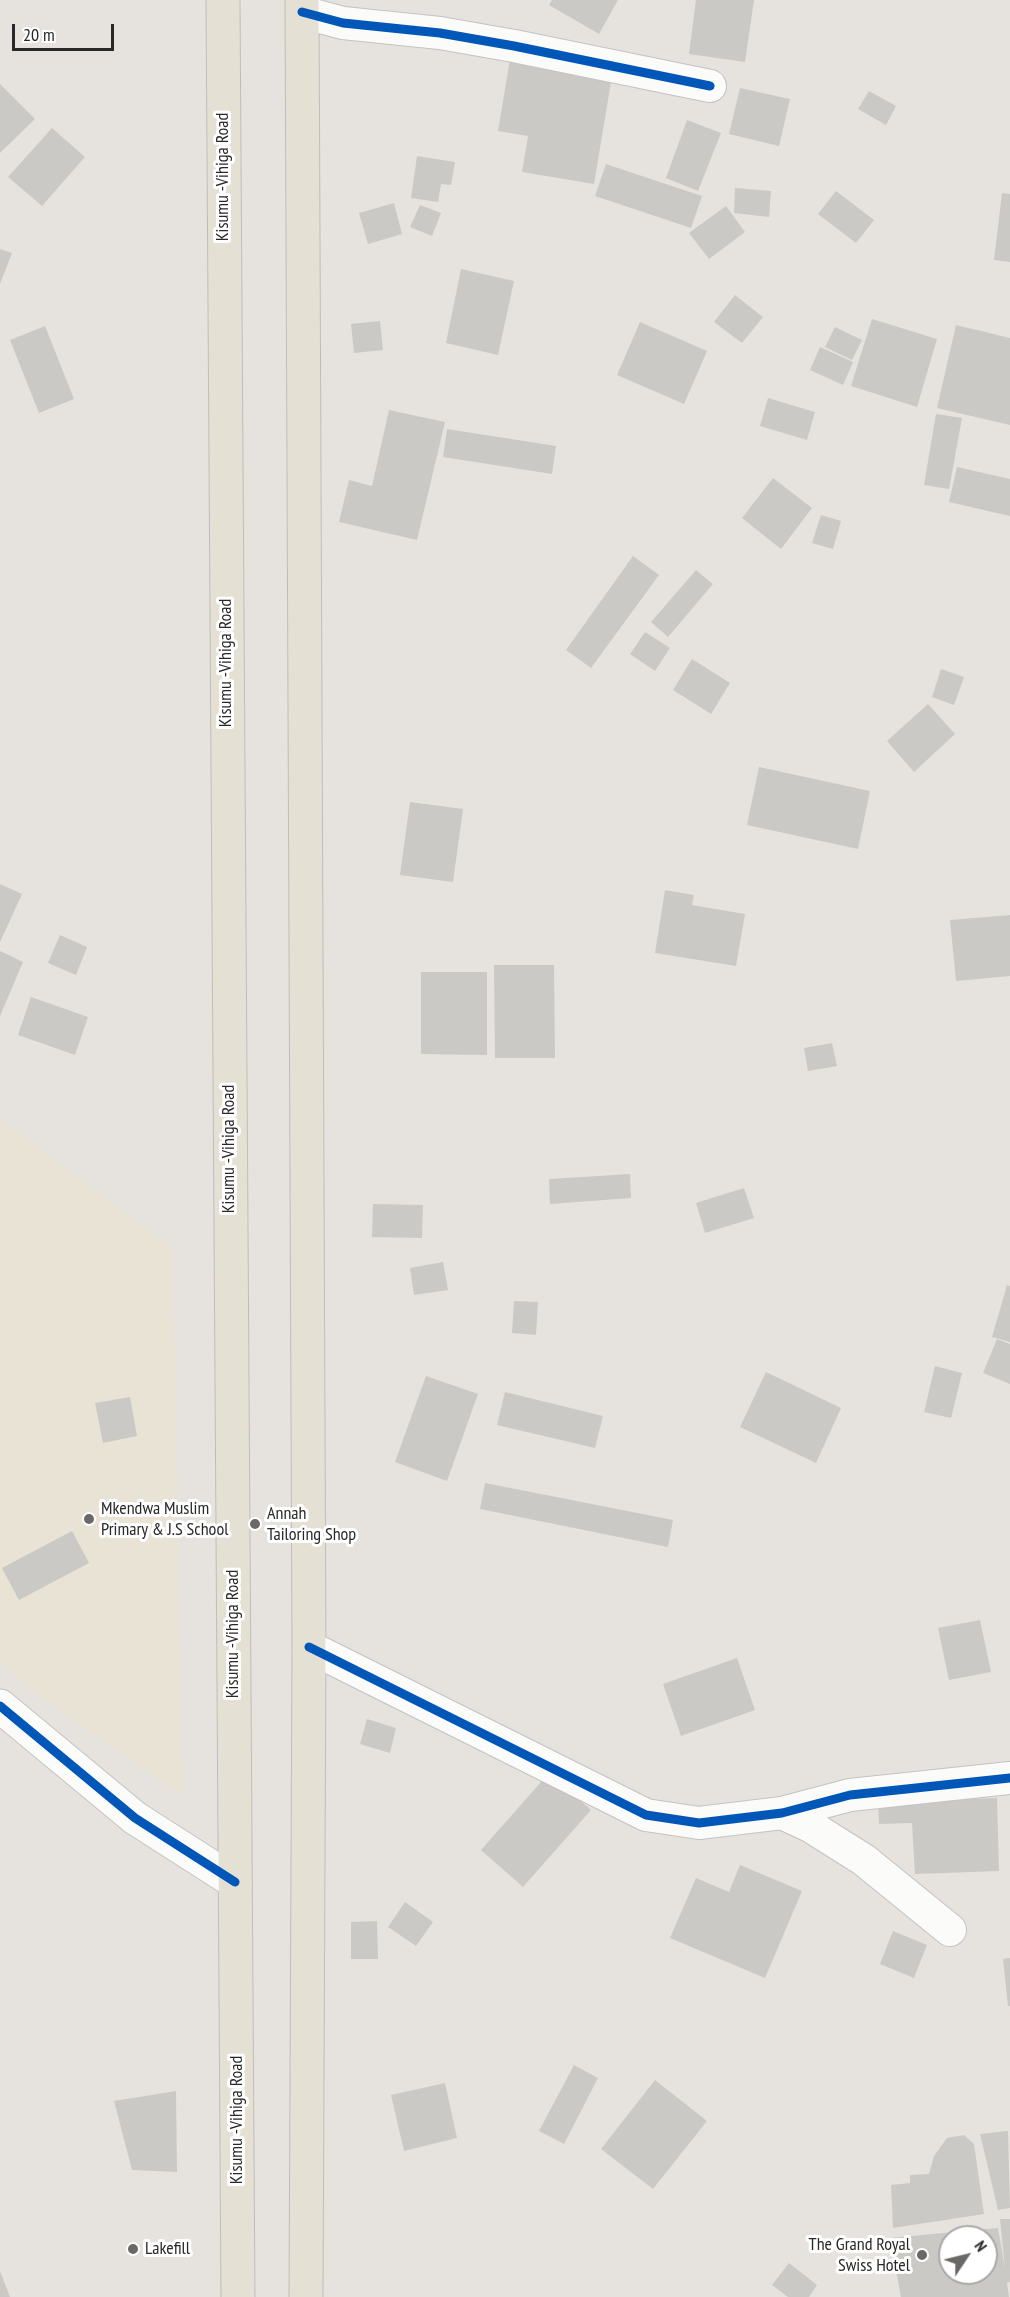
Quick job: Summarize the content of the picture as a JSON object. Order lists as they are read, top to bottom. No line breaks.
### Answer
{"streets":{"highway":["Kisumu -Vihiga Road"]},"places":["Mkendwa Muslim Primary & J.S School","Annah Tailoring Shop","Lakefill","The Grand Royal Swiss Hotel"],"scale_bar":"20 m","north":"top right"}
